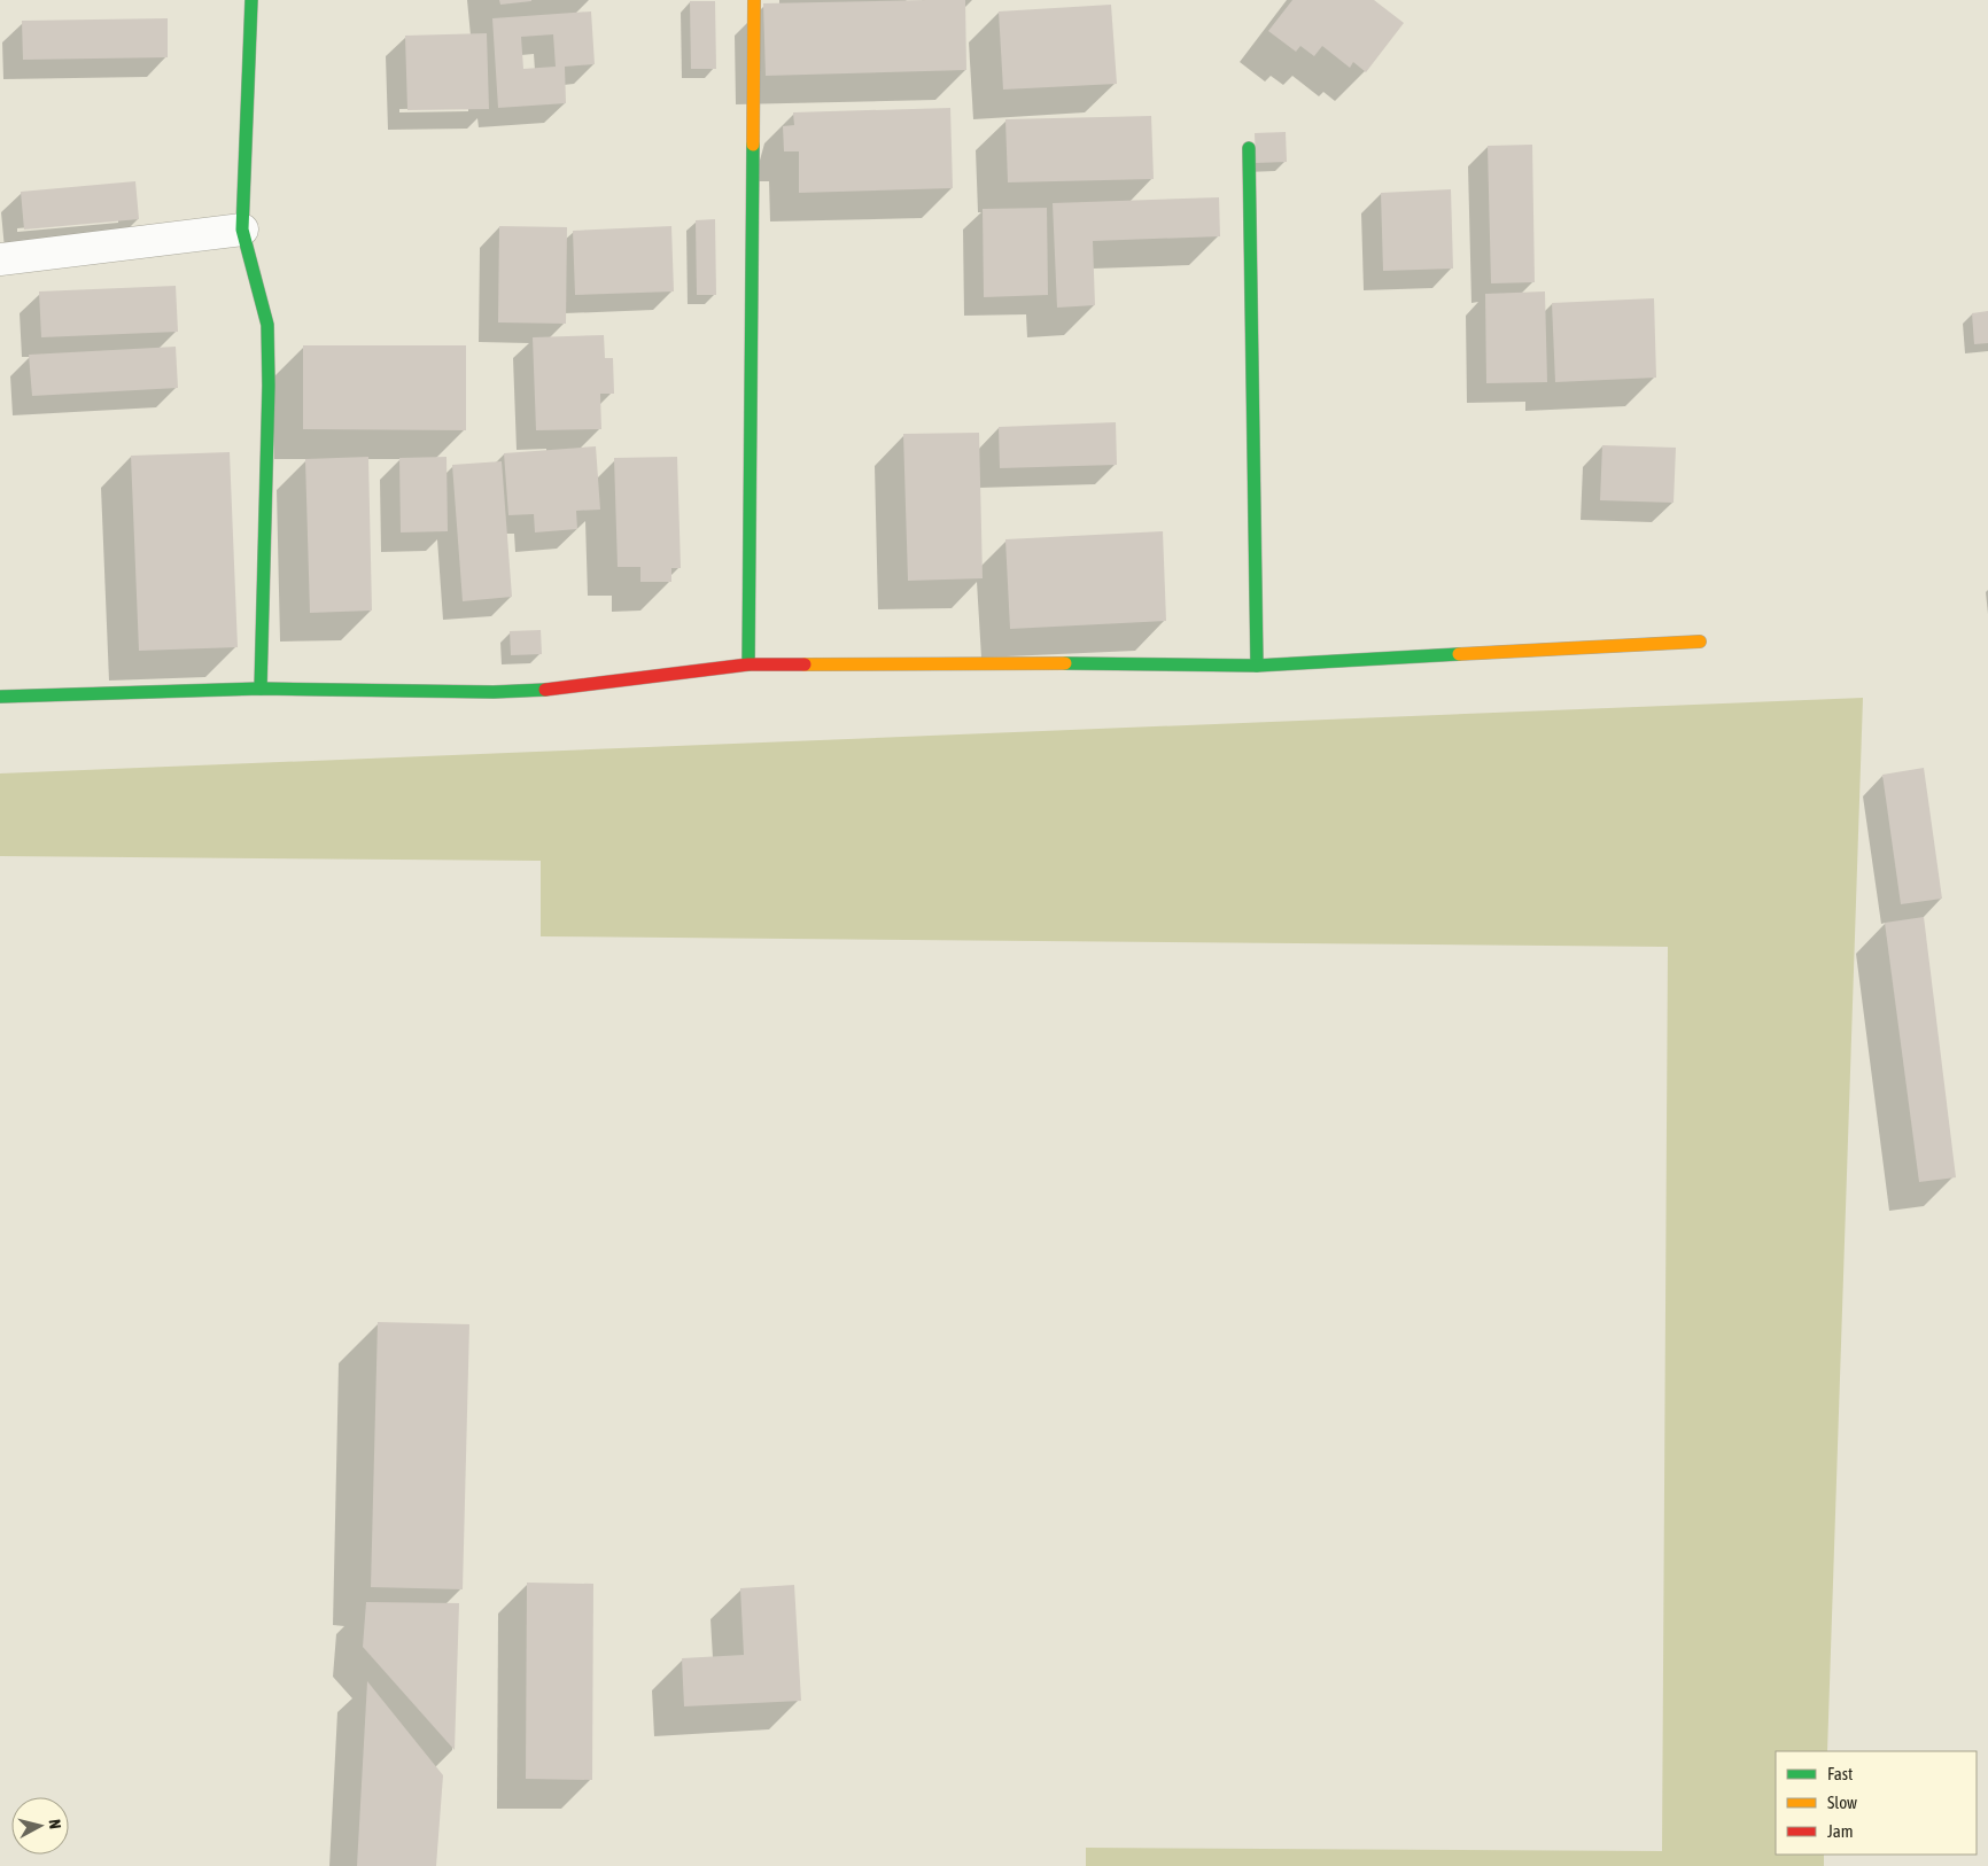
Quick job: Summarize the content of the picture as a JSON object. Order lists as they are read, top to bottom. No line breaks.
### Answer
{"legend":["Fast","Slow","Jam"],"north":"right"}
